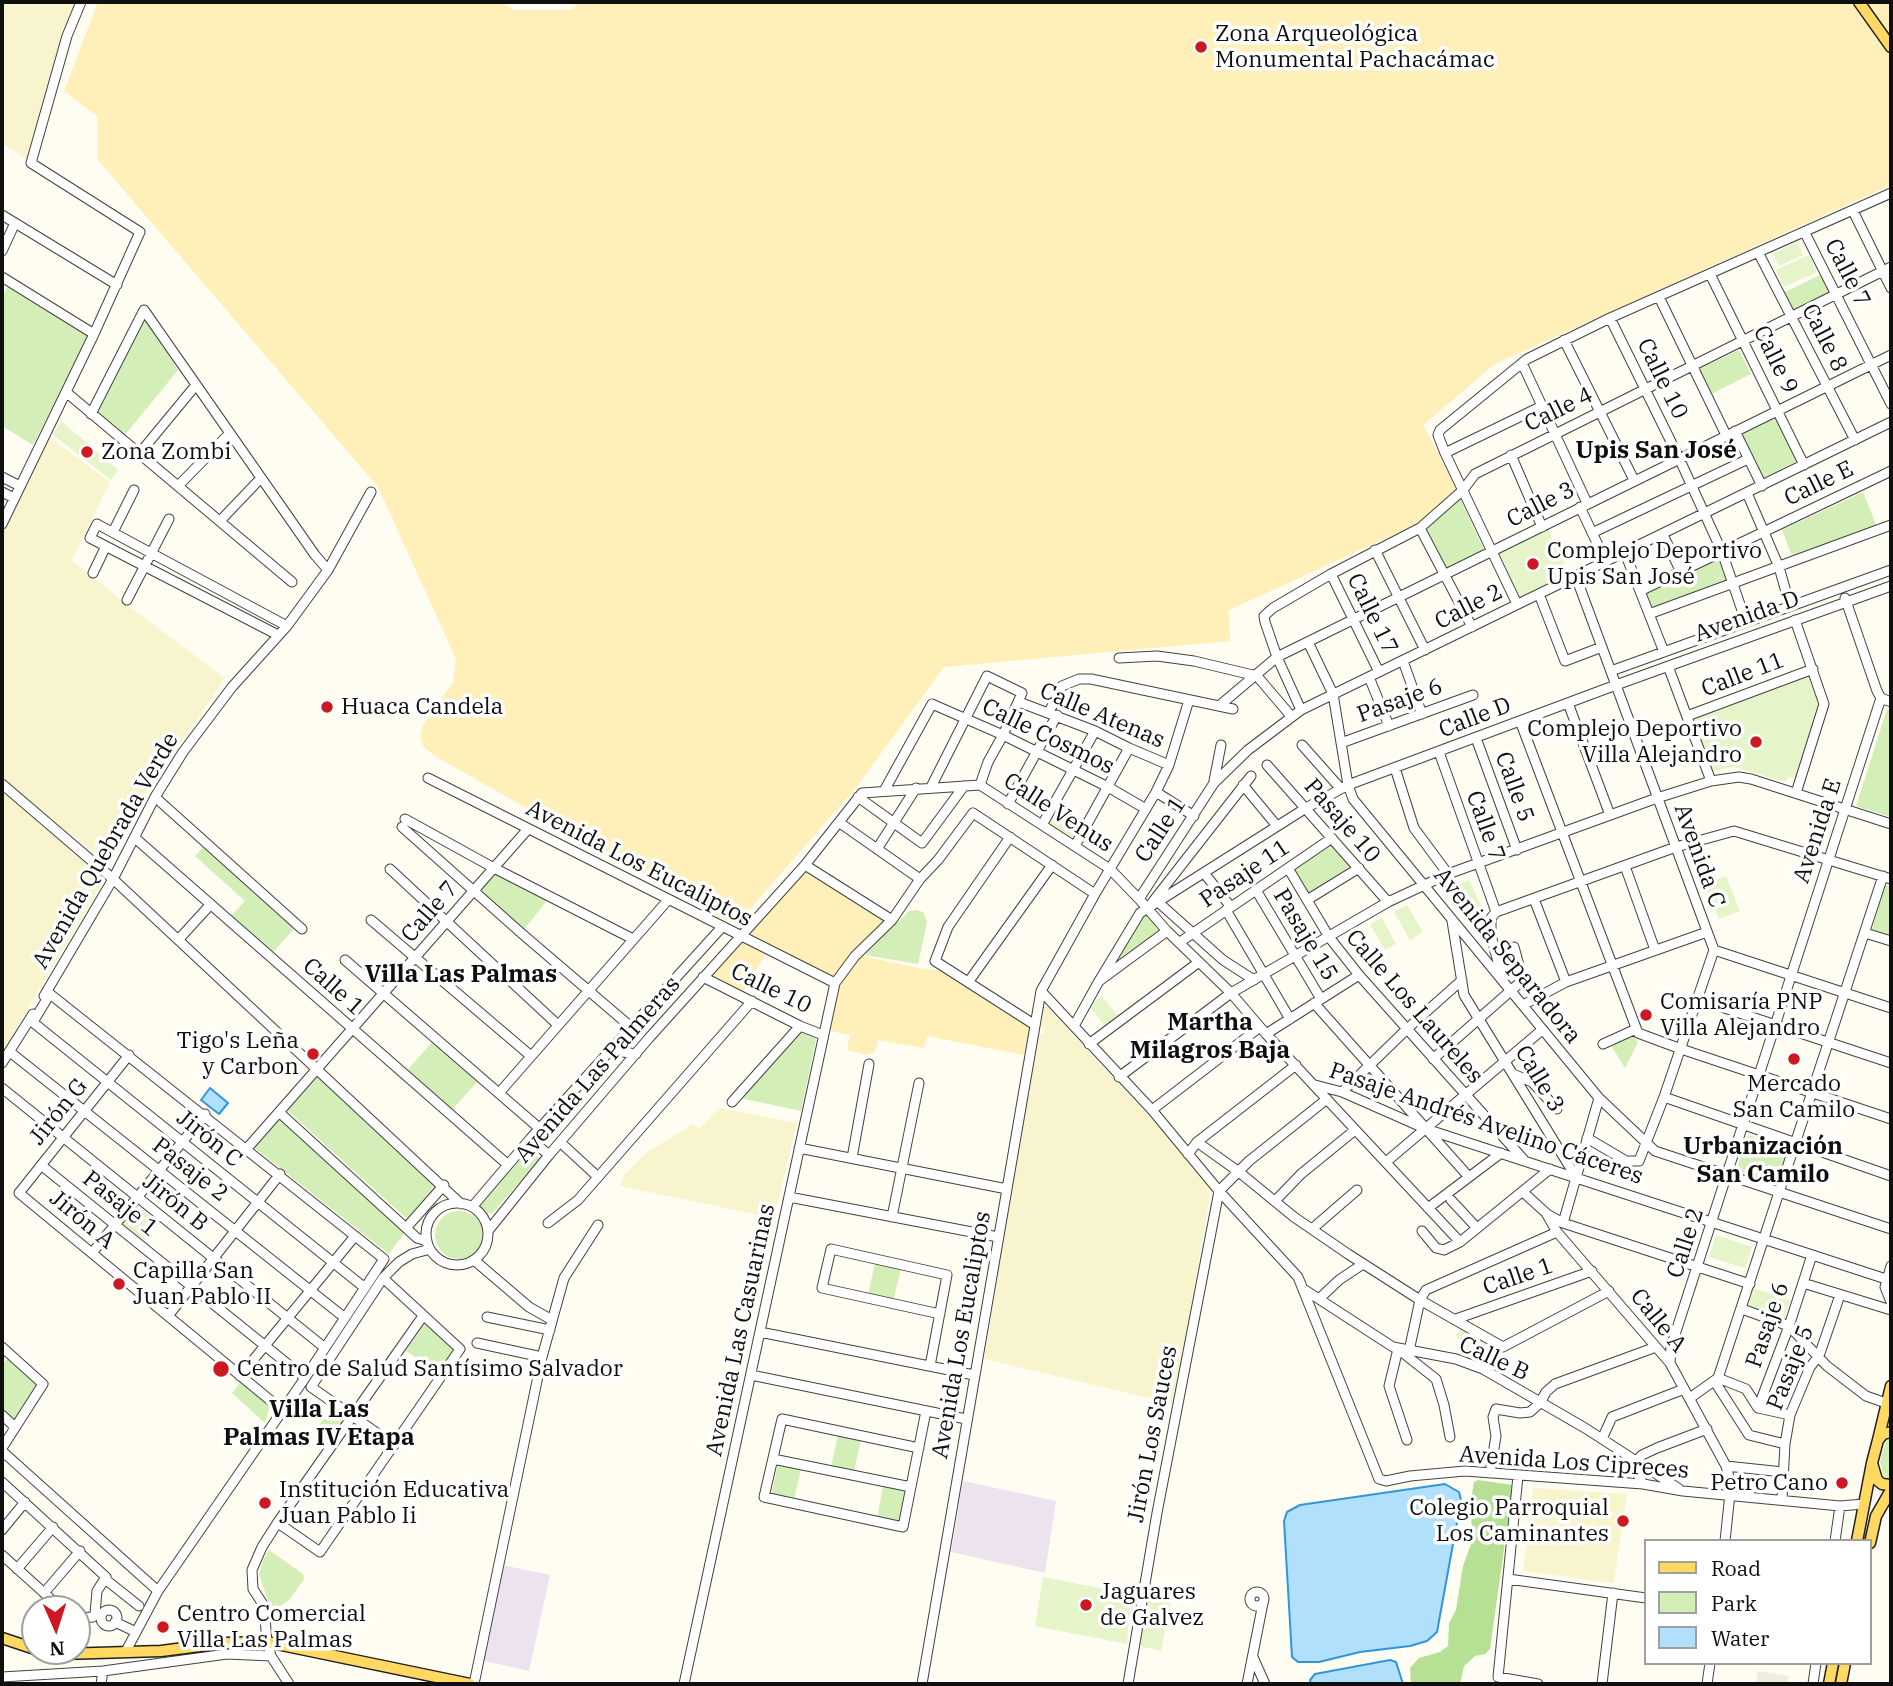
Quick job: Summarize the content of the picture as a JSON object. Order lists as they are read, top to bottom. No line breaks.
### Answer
{"streets":{"street":["Calle 7","Calle 8","Calle 9","Calle 10","Calle 4","Calle E","Calle 3","Calle 2","Calle 17","Avenida D","Calle 11","Pasaje 6","Calle Atenas","Calle D","Calle Cosmos","Calle 5","Calle Venus","Pasaje 10","Calle 1","Avenida E","Avenida Quebrada Verde","Avenida C","Avenida Los Eucaliptos","Pasaje 11","Pasaje 15","Avenida Separadora","Calle Los Laureles","Avenida Las Palmeras","Jirón G","Pasaje Andrés Avelino Cáceres","Jirón C","Pasaje 2","Jirón B","Pasaje 1","Jirón A","Calle A","Avenida Las Casuarinas","Calle B","Pasaje 5","Jirón Los Sauces","Avenida Los Cipreces"]},"crossings":[["Calle 7","Calle 4"],["Calle 7","Calle 3"],["Calle 7","Calle D"],["Calle 7","Calle 1"],["Calle 7","Avenida Los Eucaliptos"],["Calle 8","Calle 4"],["Calle 8","Calle 3"],["Calle 8","Calle 2"],["Calle 9","Calle 4"],["Calle 9","Calle 3"],["Calle 9","Calle 2"],["Calle 10","Calle 4"],["Calle 10","Calle 3"],["Calle 10","Calle 2"],["Calle 10","Avenida D"],["Calle 10","Avenida Las Palmeras"],["Calle 10","Avenida Las Casuarinas"],["Calle 4","Calle 3"],["Calle 4","Calle 17"],["Calle 3","Calle 17"],["Calle 3","Avenida Separadora"],["Calle 3","Pasaje Andrés Avelino Cáceres"],["Calle 2","Calle 17"],["Calle 2","Calle 1"],["Calle 2","Avenida E"],["Calle 2","Avenida C"],["Calle 2","Avenida Separadora"],["Calle 2","Pasaje Andrés Avelino Cáceres"],["Calle 2","Calle A"],["Avenida D","Calle D"],["Avenida D","Avenida C"],["Pasaje 6","Pasaje Andrés Avelino Cáceres"],["Calle Atenas","Calle Cosmos"],["Calle Atenas","Avenida Los Eucaliptos"],["Calle D","Calle 5"],["Calle D","Pasaje 10"],["Calle D","Calle 1"],["Calle D","Avenida C"],["Calle D","Avenida Separadora"],["Calle Cosmos","Calle Venus"],["Calle Cosmos","Avenida Los Eucaliptos"],["Calle Venus","Calle 1"],["Calle Venus","Avenida Los Eucaliptos"],["Calle Venus","Avenida Las Palmeras"],["Pasaje 10","Pasaje 11"],["Calle 1","Avenida Quebrada Verde"],["Calle 1","Pasaje 11"],["Calle 1","Avenida Las Palmeras"],["Calle 1","Pasaje Andrés Avelino Cáceres"],["Calle 1","Calle A"],["Avenida Quebrada Verde","Jirón C"],["Avenida Quebrada Verde","Pasaje 2"],["Avenida Los Eucaliptos","Avenida Las Palmeras"],["Avenida Los Eucaliptos","Avenida Las Casuarinas"],["Avenida Los Eucaliptos","Avenida Los Cipreces"],["Pasaje 11","Pasaje 15"],["Pasaje 11","Calle Los Laureles"],["Pasaje 15","Pasaje Andrés Avelino Cáceres"],["Calle Los Laureles","Pasaje Andrés Avelino Cáceres"],["Jirón G","Jirón C"],["Jirón G","Pasaje 2"],["Jirón G","Jirón B"],["Jirón G","Pasaje 1"],["Jirón G","Jirón A"],["Calle A","Avenida Los Cipreces"],["Calle B","Avenida Los Cipreces"],["Pasaje 5","Avenida Los Cipreces"],["Jirón Los Sauces","Avenida Los Cipreces"]],"districts":["Upis San José","Villa Las Palmas","Martha Milagros Baja","Urbanización San Camilo","Villa Las Palmas IV Etapa"],"places":["Zona Arqueológica Monumental Pachacámac","Zona Zombi","Complejo Deportivo Upis San José","Huaca Candela","Complejo Deportivo Villa Alejandro","Comisaría PNP Villa Alejandro","Tigo's Leña y Carbon","Mercado San Camilo","Capilla San Juan Pablo II","Centro de Salud Santísimo Salvador","Petro Cano","Institución Educativa Juan Pablo Ii","Colegio Parroquial Los Caminantes","Jaguares de Galvez","Centro Comercial Villa Las Palmas"],"legend":["Road","Park","Water"],"north":"bottom"}
